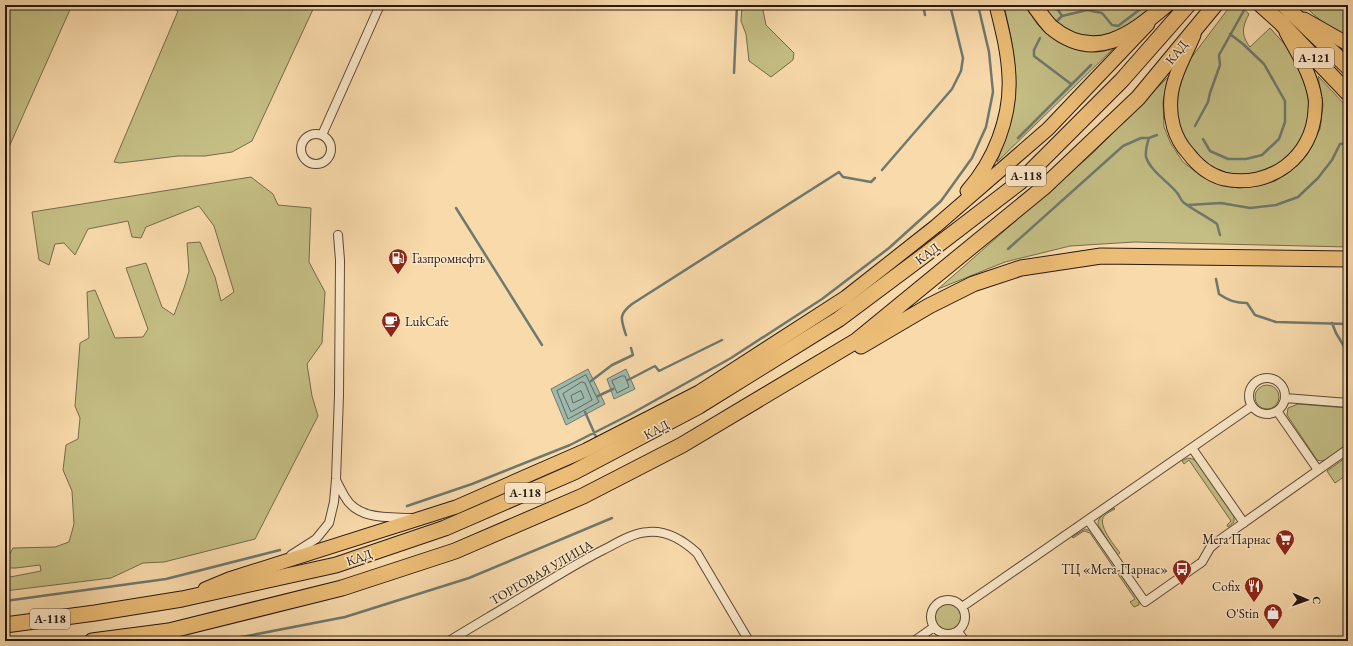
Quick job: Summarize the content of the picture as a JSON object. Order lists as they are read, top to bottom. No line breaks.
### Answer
{"streets":{"highway":["КАД","А-121","А-118"],"street":["ТОРГОВАЯ УЛИЦА"]},"places":{"fuel station":["Газпромнефть"],"cafe":["LukCafe"],"supermarket":["Мега Парнас"],"bus stop":["ТЦ «Мега-Парнас»"],"restaurant":["Cofix"],"shop":["O'Stin"]},"north":"right"}
